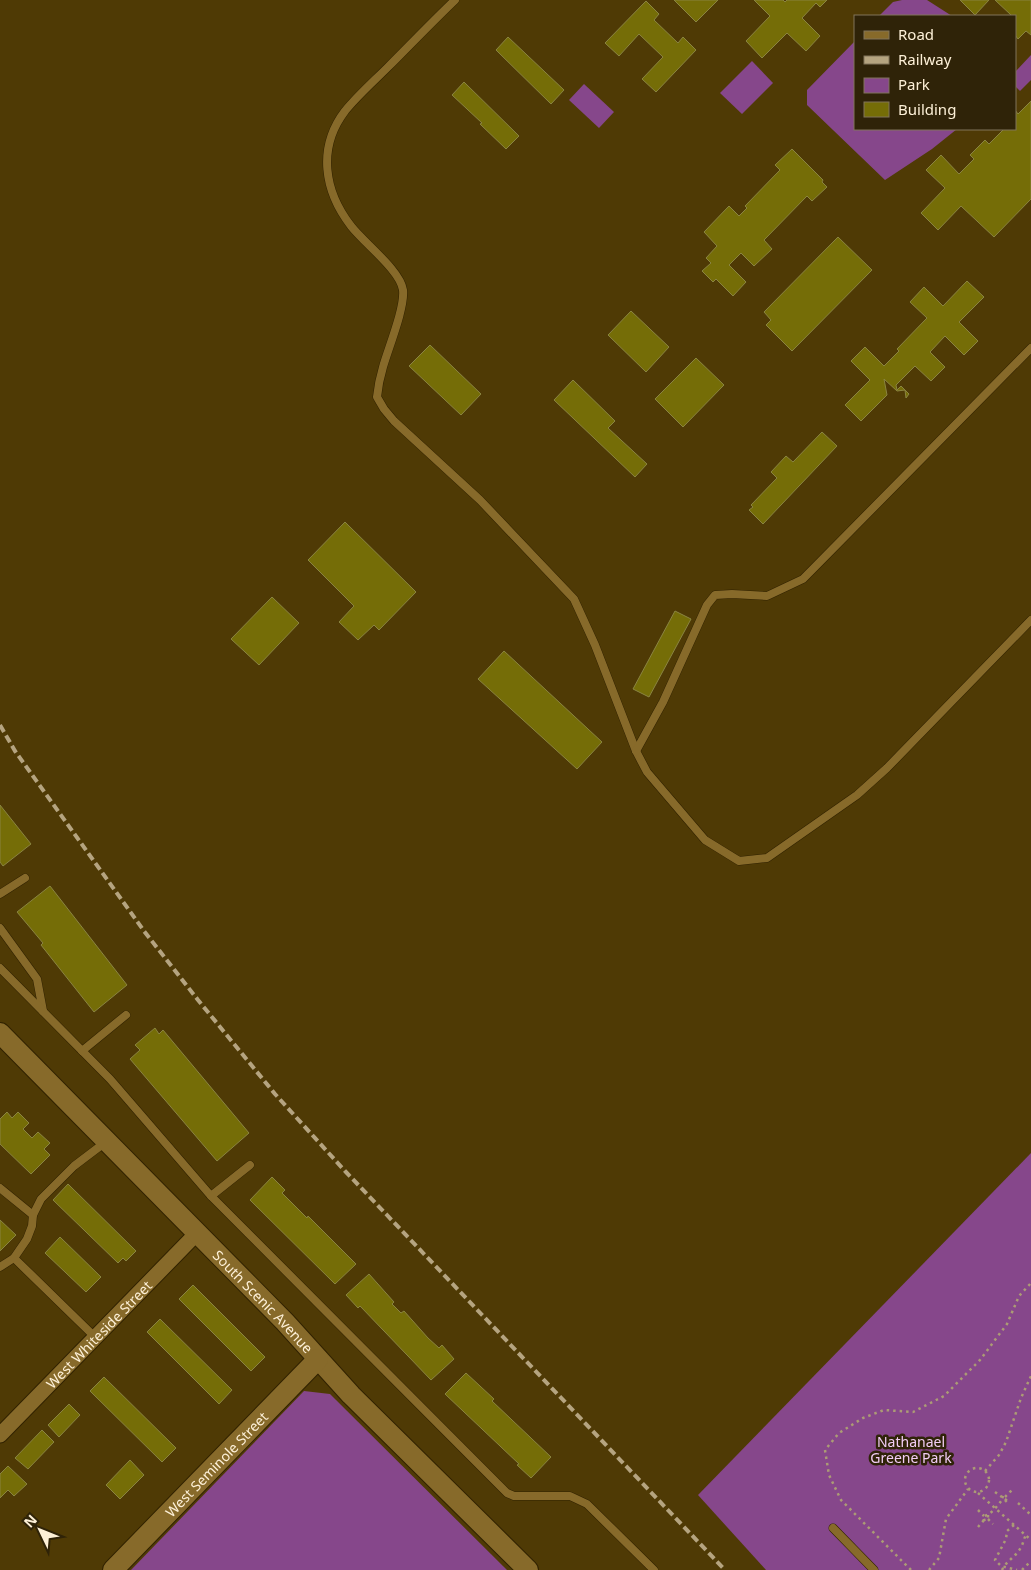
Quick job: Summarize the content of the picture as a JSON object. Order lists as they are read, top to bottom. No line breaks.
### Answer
{"streets":{"main road":["South Scenic Avenue","West Seminole Street"],"street":["West Whiteside Street"]},"crossings":[["South Scenic Avenue","West Whiteside Street"],["South Scenic Avenue","West Seminole Street"]],"parks":["Nathanael Greene Park"],"legend":["Road","Railway","Park","Building"],"north":"top left"}
